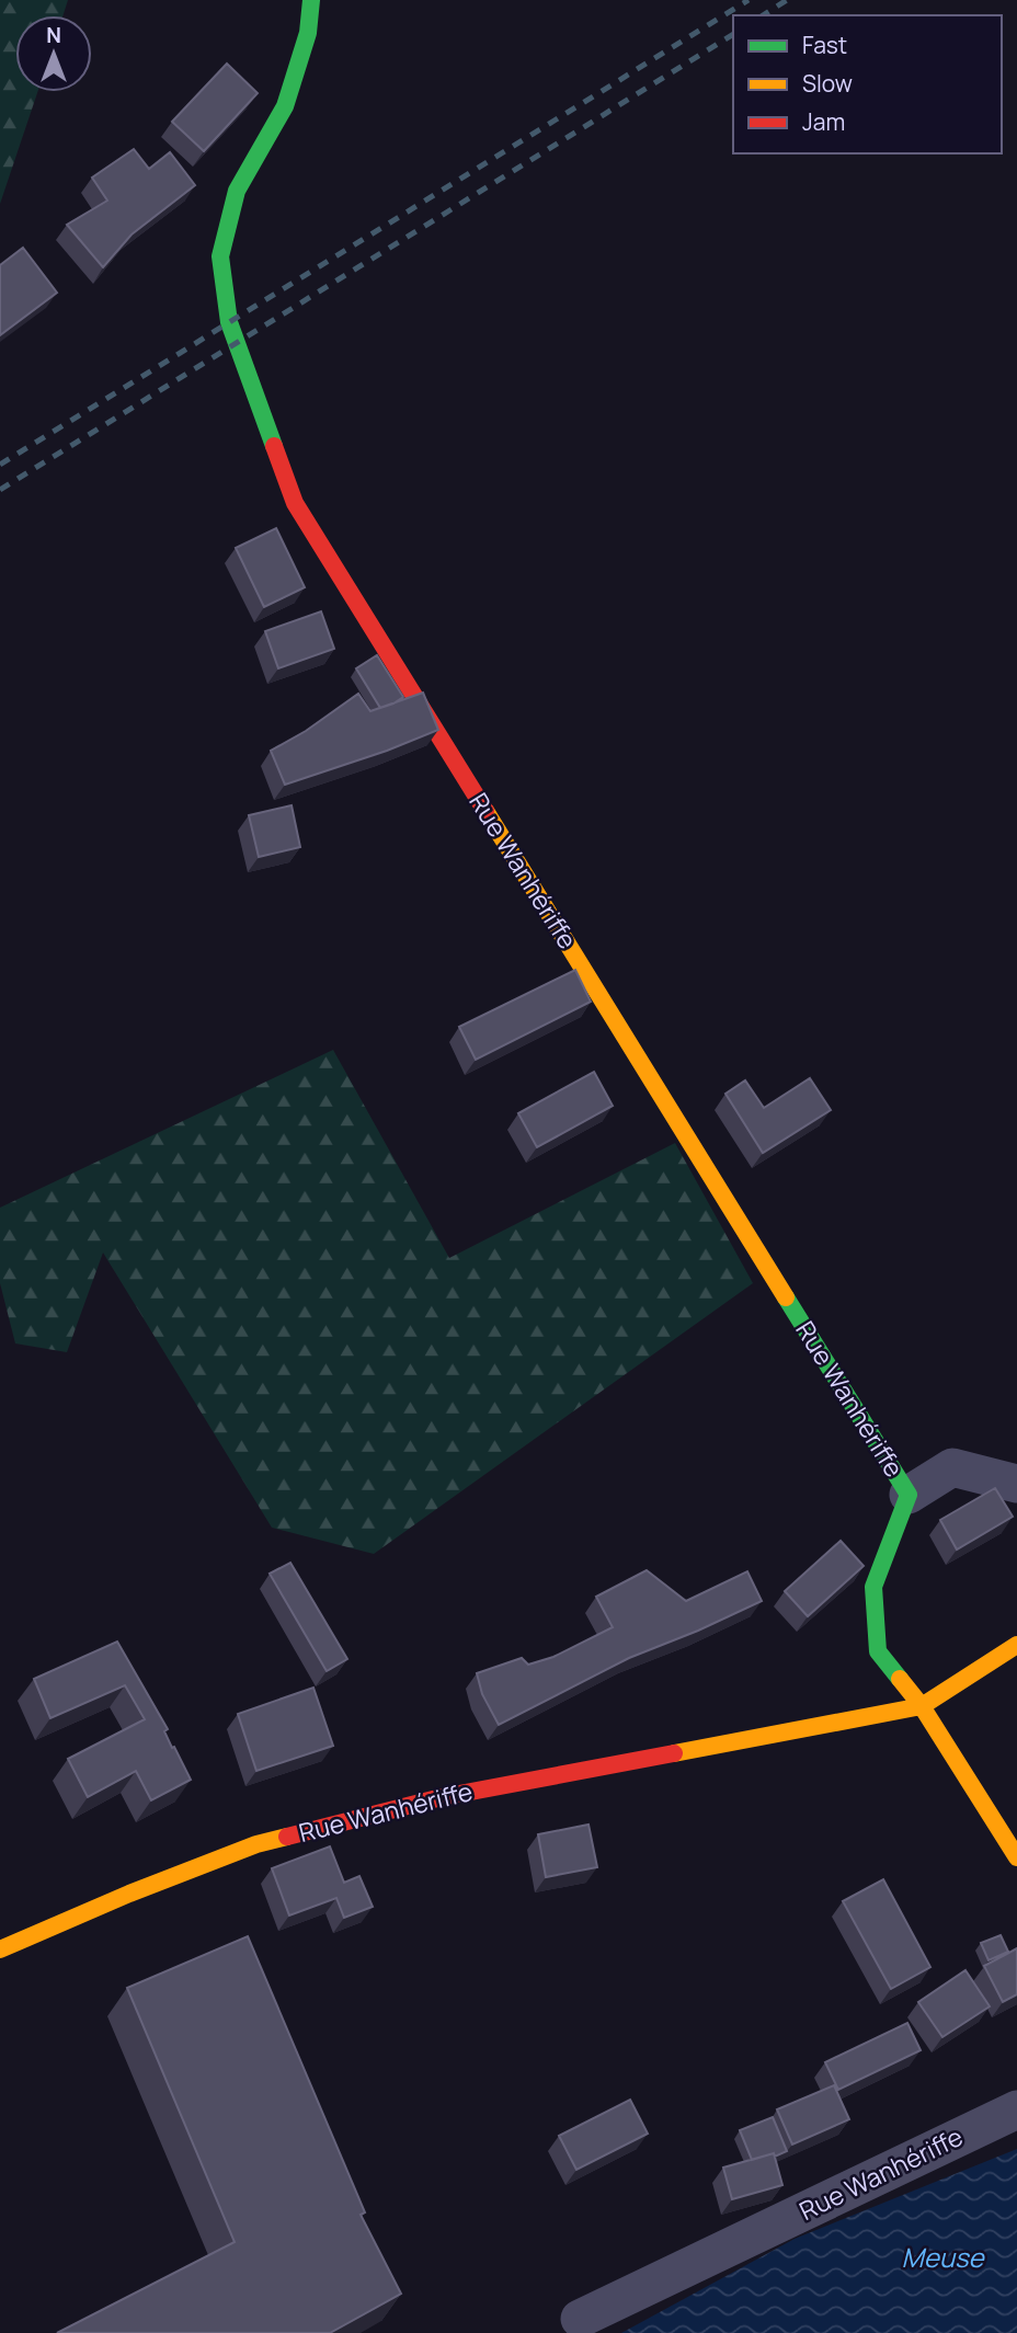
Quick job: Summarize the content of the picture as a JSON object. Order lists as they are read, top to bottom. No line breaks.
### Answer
{"streets":{"street":["Rue Wanhériffe"]},"water":["Meuse"],"legend":["Fast","Slow","Jam"],"north":"top"}
